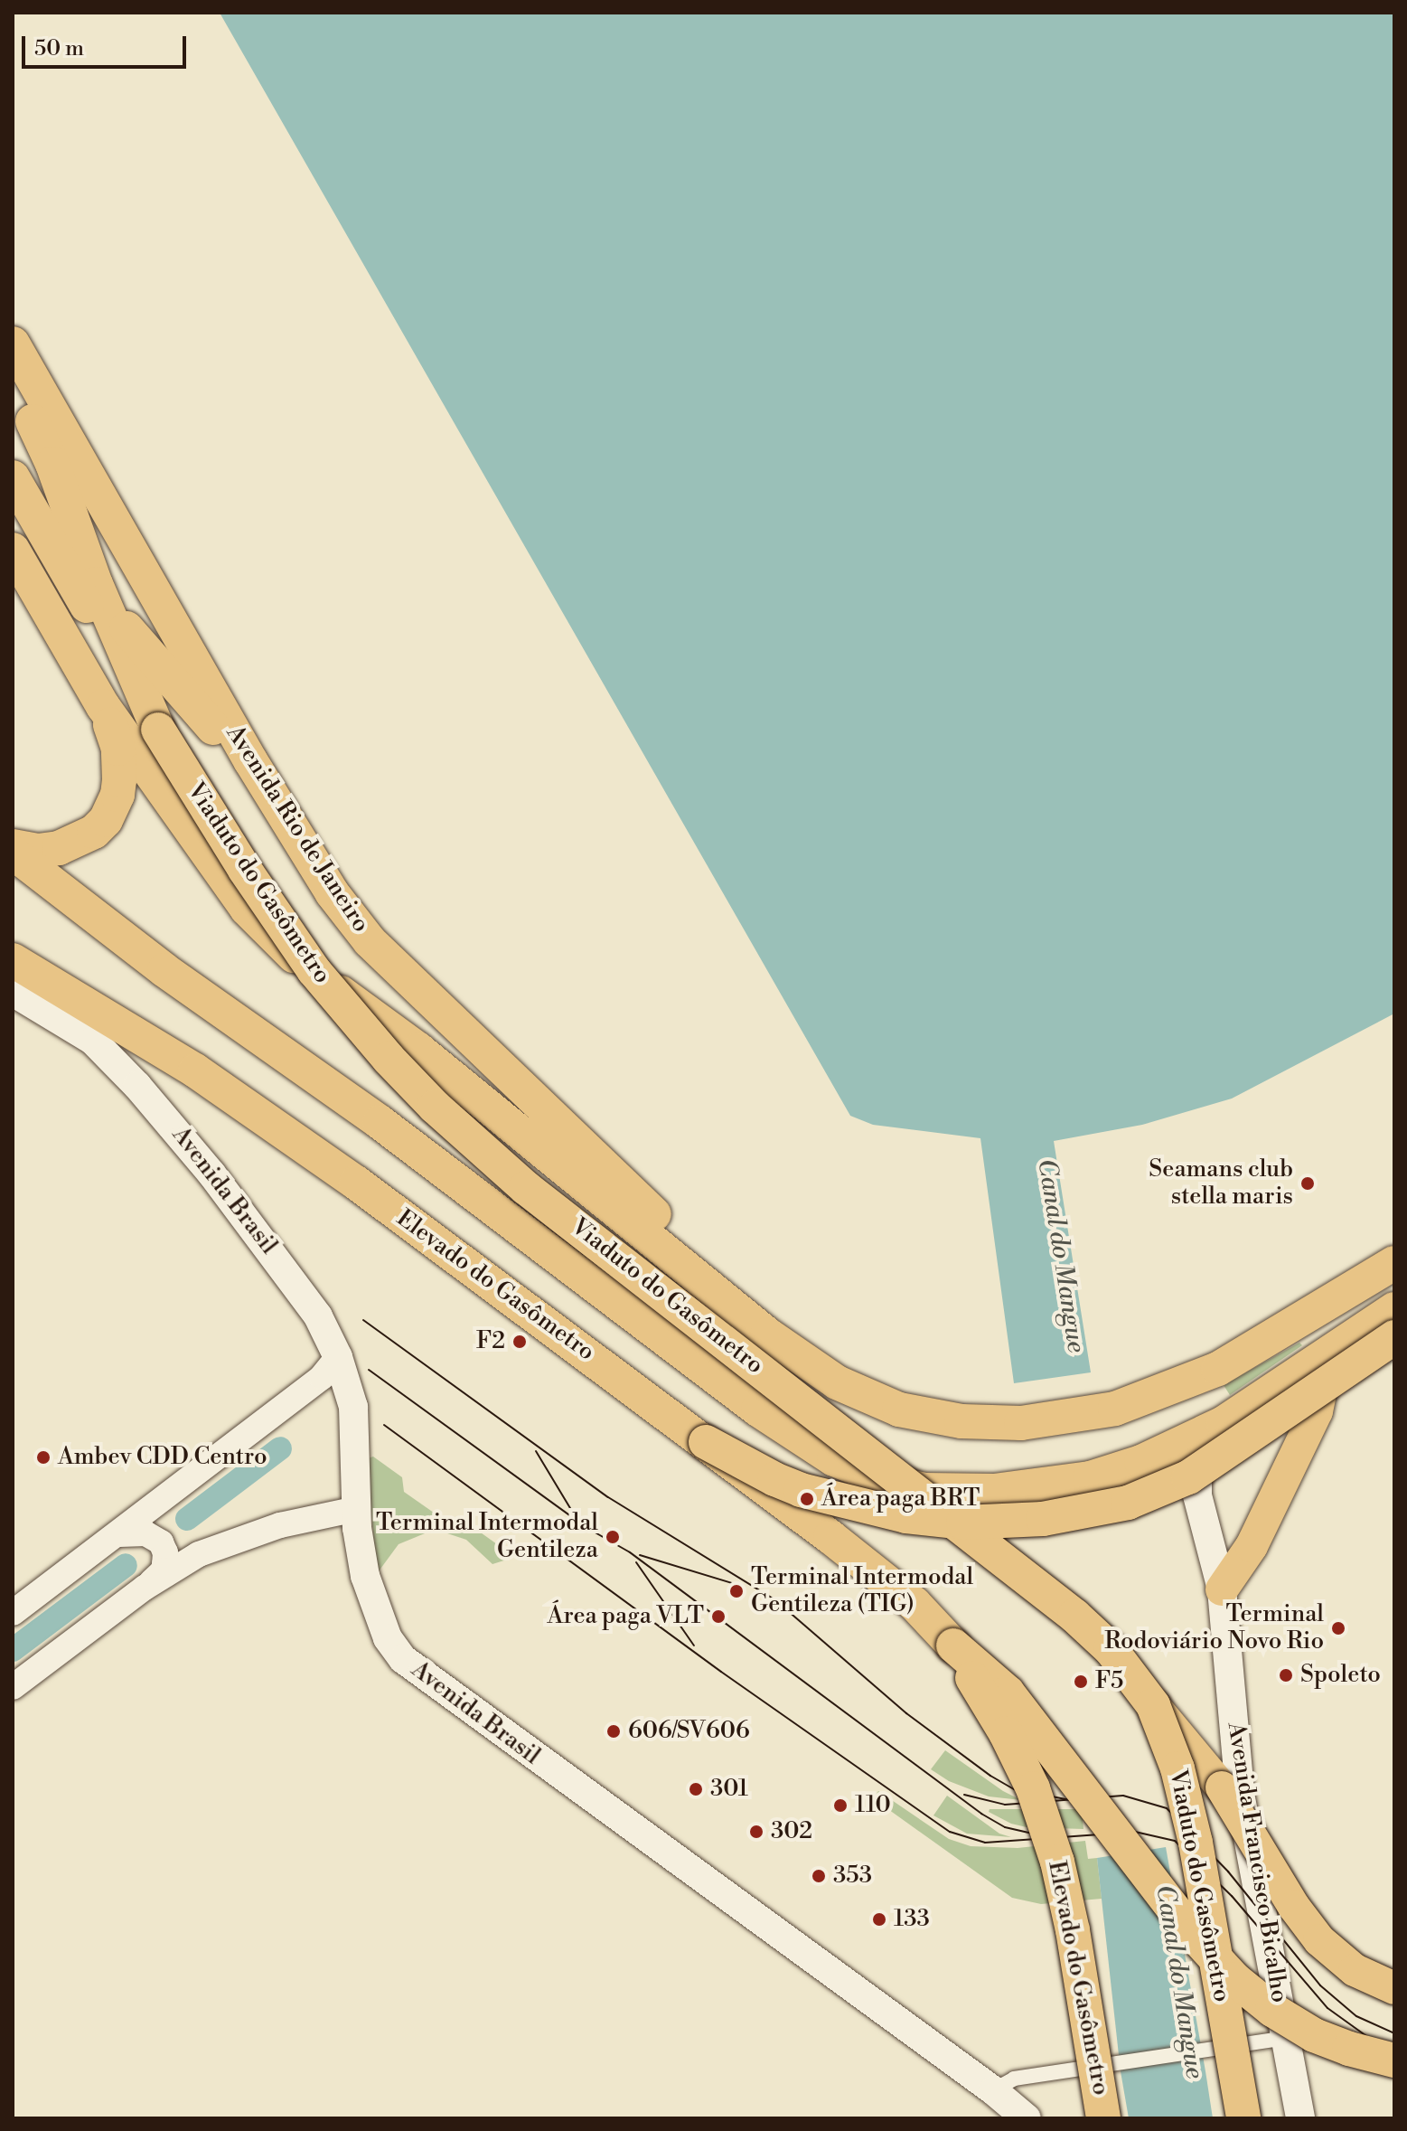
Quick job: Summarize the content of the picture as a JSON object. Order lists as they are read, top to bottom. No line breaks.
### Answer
{"streets":{"highway":["Avenida Rio de Janeiro","Viaduto do Gasômetro","Elevado do Gasômetro"],"main road":["Avenida Brasil","Avenida Francisco Bicalho"]},"water":["Canal do Mangue"],"places":["Seamans club stella maris","F2","Ambev CDD Centro","Área paga BRT","Terminal Intermodal Gentileza","Terminal Intermodal Gentileza (TIG)","Área paga VLT","Terminal Rodoviário Novo Rio","Spoleto","F5","606/SV606","301","110","302","353","133"],"scale_bar":"50 m"}
